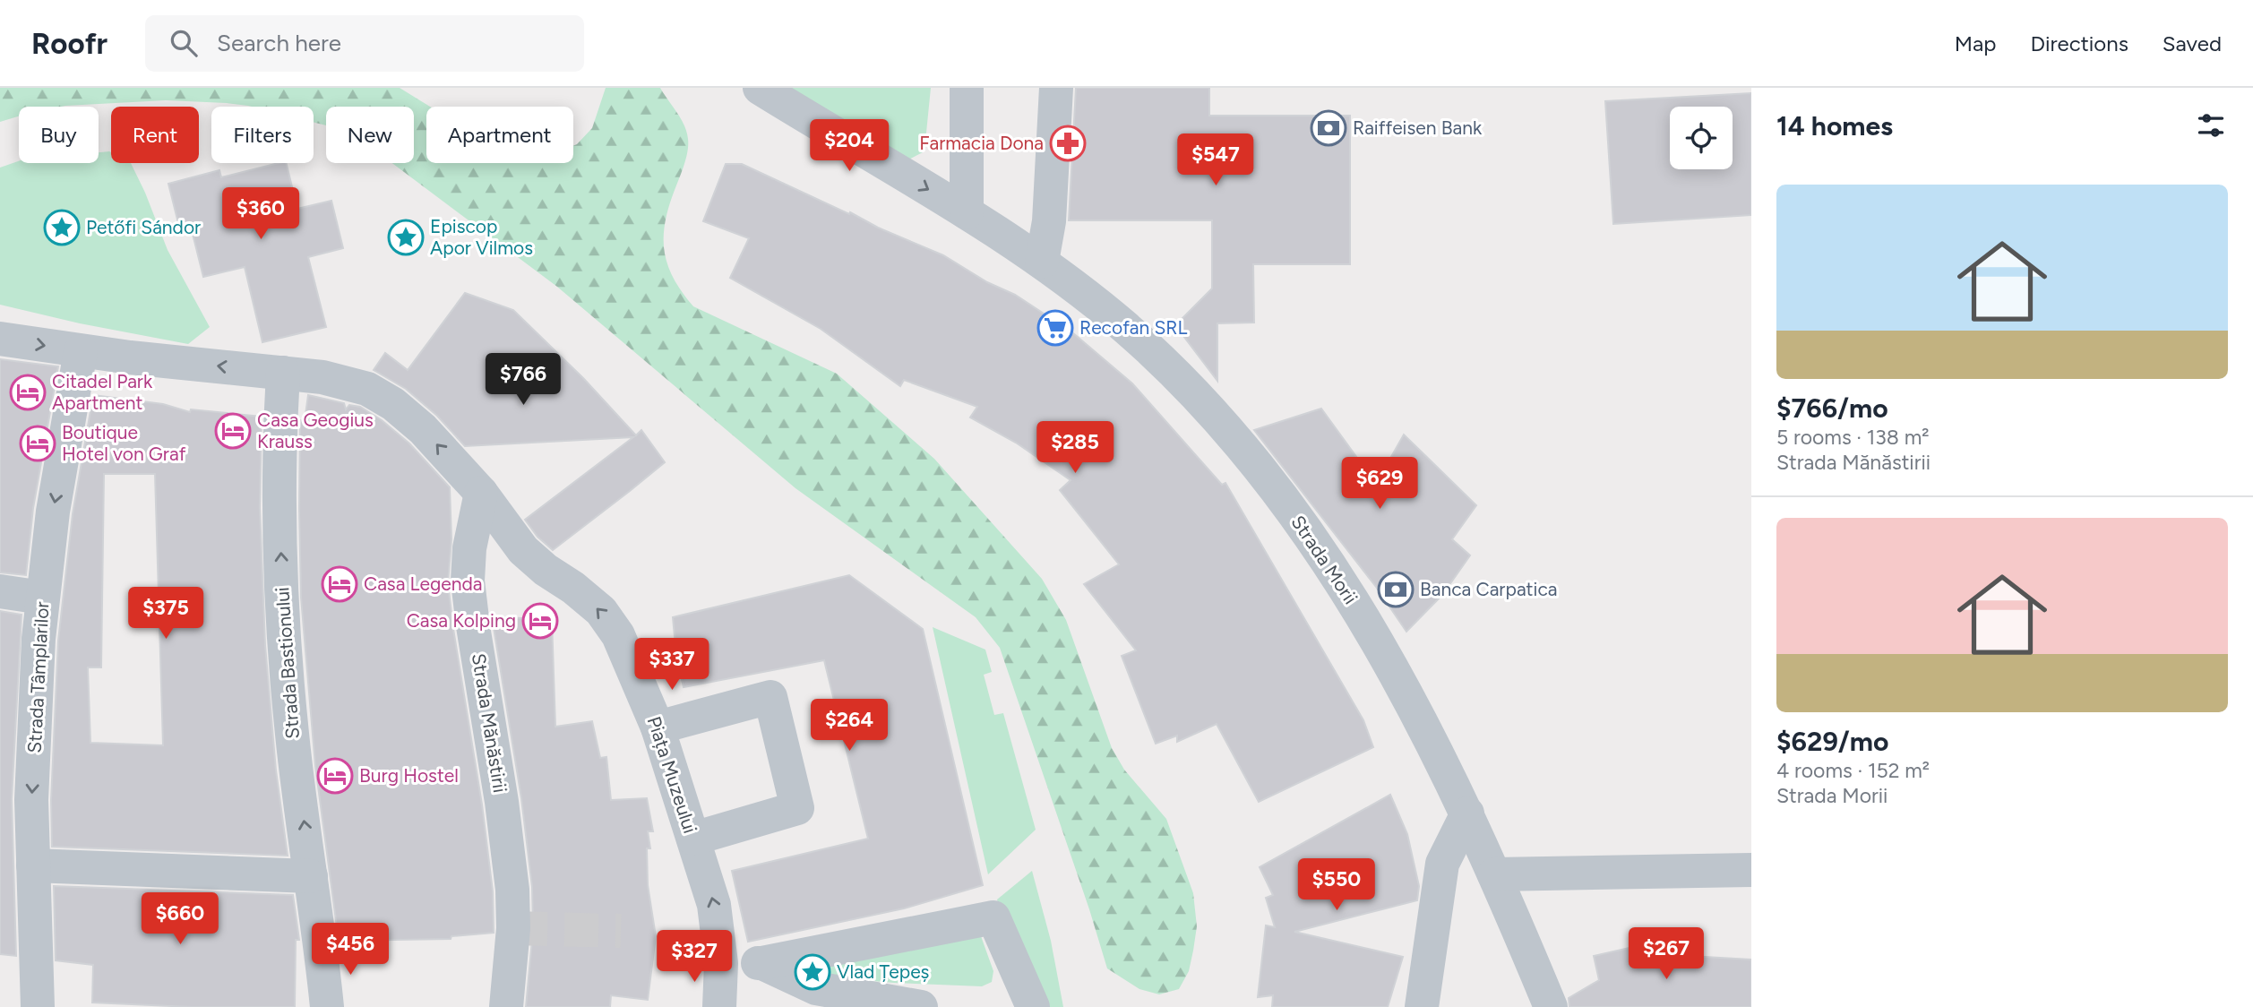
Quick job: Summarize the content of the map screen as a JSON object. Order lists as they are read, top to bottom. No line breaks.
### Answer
{"streets":{"street":["Strada Morii","Strada Bastionului","Strada Tâmplarilor","Strada Mănăstirii","Piața Muzeului"]},"crossings":[["Strada Mănăstirii","Piața Muzeului"]],"one_way":["Strada Bastionului","Strada Tâmplarilor","Piața Muzeului"],"places":{"bank":["Raiffeisen Bank","Banca Carpatica"],"pharmacy":["Farmacia Dona"],"place":["Petőfi Sándor","Episcop Apor Vilmos","Vlad Țepeș"],"supermarket":["Recofan SRL"],"hotel":["Citadel Park Apartment","Casa Geogius Krauss","Boutique Hotel von Graf","Casa Legenda","Casa Kolping","Burg Hostel"]},"page":{"header":"Roofr","search":"Search here","nav":["Map","Directions","Saved"],"heading":"14 homes","chip":["Buy","Rent","Filters","New","Apartment"],"price":["$204","$547","$360","$766","$285","$629","$375","$337","$264","$550","$660","$456","$267","$327"],"list":[{"name":"$766/mo","note":"5 rooms · 138 m² · Strada Mănăstirii"},{"name":"$629/mo","note":"4 rooms · 152 m² · Strada Morii"}]}}
